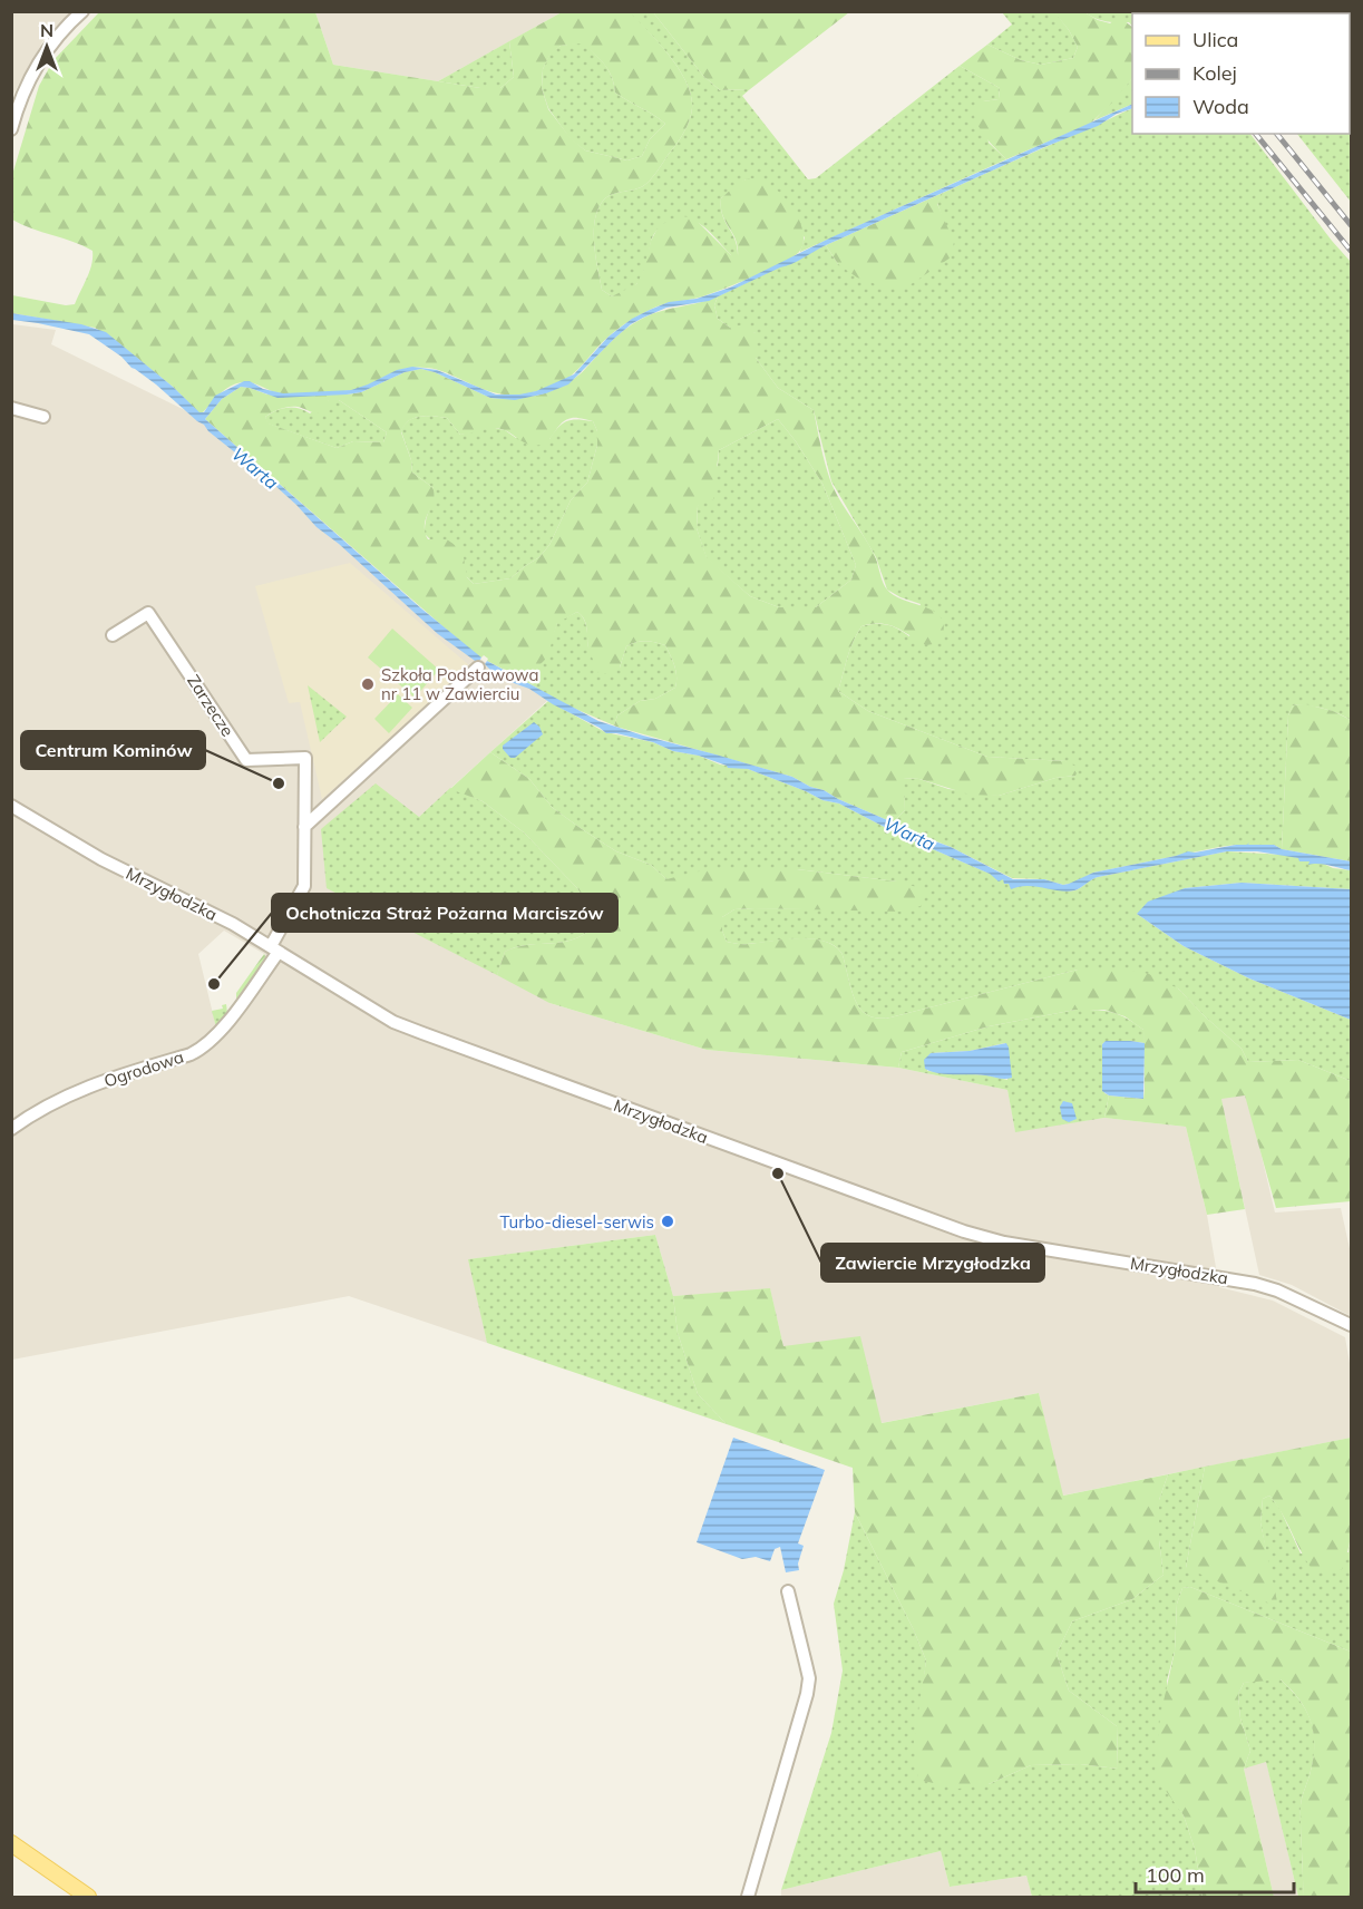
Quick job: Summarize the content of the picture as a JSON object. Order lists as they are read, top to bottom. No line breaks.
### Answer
{"streets":{"street":["Zarzecze","Mrzygłodzka","Ogrodowa"]},"crossings":[["Mrzygłodzka","Ogrodowa"]],"water":["Warta"],"places":["Szkoła Podstawowa nr 11 w Zawierciu","Centrum Kominów","Ochotnicza Straż Pożarna Marciszów","Zawiercie Mrzygłodzka","Turbo-diesel-serwis"],"legend":["Ulica","Kolej","Woda"],"scale_bar":"100 m","north":"top"}
